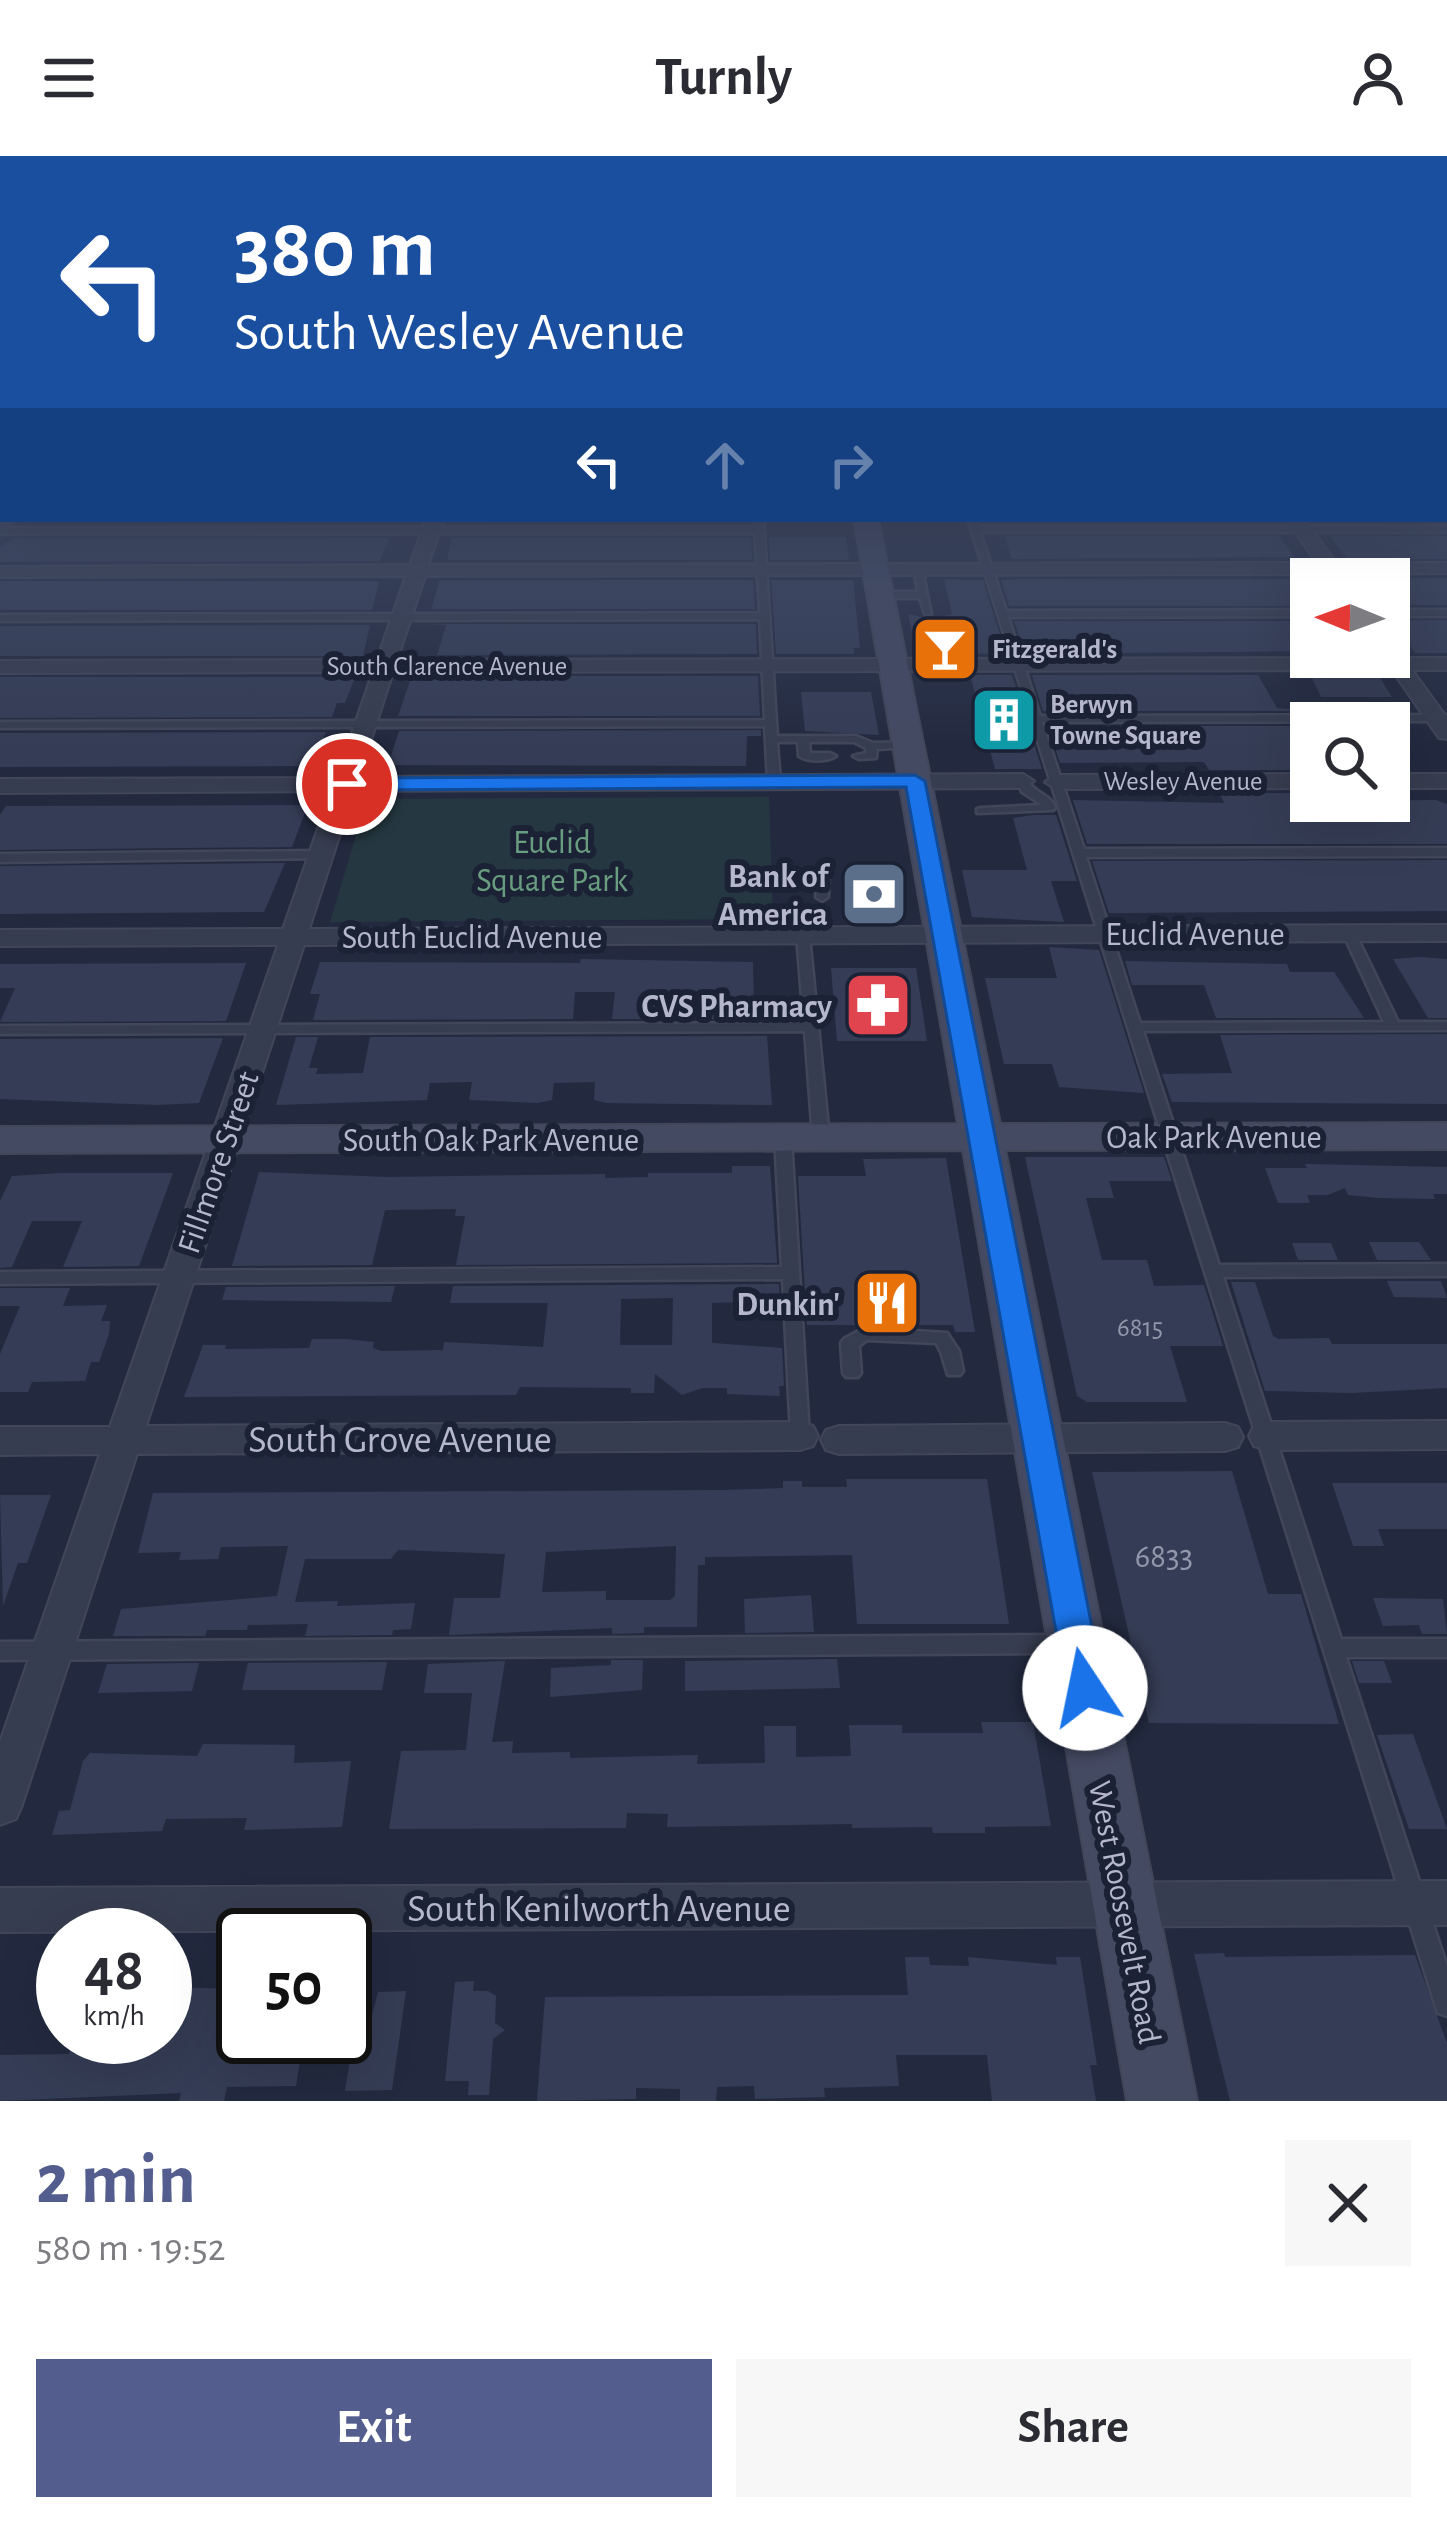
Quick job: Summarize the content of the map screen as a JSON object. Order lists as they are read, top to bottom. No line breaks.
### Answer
{"streets":{"main road":["Oak Park Avenue","South Oak Park Avenue","West Roosevelt Road"],"street":["South Clarence Avenue","Wesley Avenue","Euclid Avenue","South Euclid Avenue","Fillmore Street","South Grove Avenue","South Kenilworth Avenue"]},"crossings":[["South Clarence Avenue","Fillmore Street"],["South Clarence Avenue","West Roosevelt Road"],["Euclid Avenue","South Euclid Avenue"],["Euclid Avenue","West Roosevelt Road"],["South Euclid Avenue","Fillmore Street"],["South Euclid Avenue","West Roosevelt Road"],["Oak Park Avenue","South Oak Park Avenue"],["Oak Park Avenue","West Roosevelt Road"],["South Oak Park Avenue","Fillmore Street"],["South Oak Park Avenue","West Roosevelt Road"],["Fillmore Street","South Grove Avenue"],["South Kenilworth Avenue","West Roosevelt Road"]],"parks":["Euclid Square Park"],"places":{"bar":["Fitzgerald's"],"building":["Berwyn Towne Square"],"bank":["Bank of America"],"pharmacy":["CVS Pharmacy"],"restaurant":["Dunkin'"]},"house_numbers":["6815","6833"],"north":"left","page":{"header":"Turnly","turn":["380 m","South Wesley Avenue"],"speed":"48 km/h","limit":"50","heading":["2 min","580 m · 19:52"],"buttons":["Exit","Share"]}}
